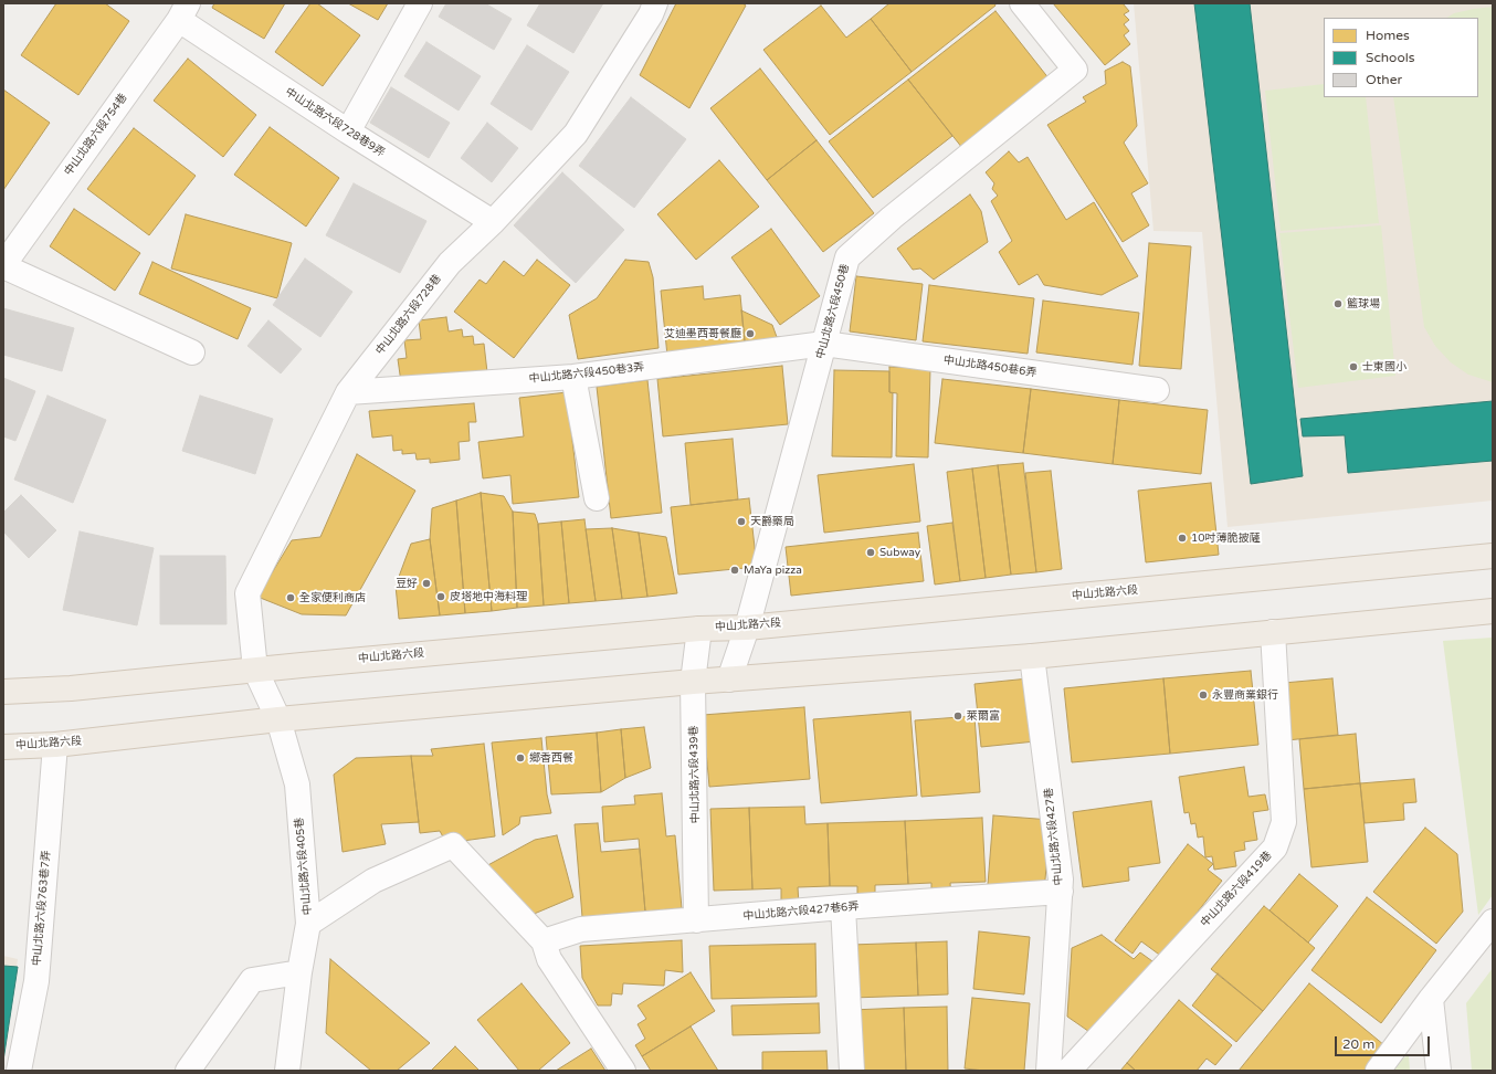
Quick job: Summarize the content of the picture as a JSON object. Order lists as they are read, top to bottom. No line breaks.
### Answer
{"streets":{"main road":["中山北路六段"],"street":["中山北路六段728巷9弄","中山北路六段754巷","中山北路六段450巷","中山北路六段728巷","中山北路450巷6弄","中山北路六段450巷3弄","中山北路六段439巷","中山北路六段427巷","中山北路六段405巷","中山北路六段419巷","中山北路六段763巷7弄","中山北路六段427巷6弄"]},"crossings":[["中山北路六段728巷9弄","中山北路六段754巷"],["中山北路六段728巷9弄","中山北路六段728巷"],["中山北路六段450巷","中山北路450巷6弄"],["中山北路六段450巷","中山北路六段450巷3弄"],["中山北路六段450巷","中山北路六段"],["中山北路六段728巷","中山北路六段450巷3弄"],["中山北路六段728巷","中山北路六段"],["中山北路六段728巷","中山北路六段405巷"],["中山北路450巷6弄","中山北路六段450巷3弄"],["中山北路六段","中山北路六段439巷"],["中山北路六段","中山北路六段427巷"],["中山北路六段","中山北路六段405巷"],["中山北路六段","中山北路六段419巷"],["中山北路六段","中山北路六段763巷7弄"],["中山北路六段439巷","中山北路六段427巷6弄"],["中山北路六段427巷","中山北路六段427巷6弄"]],"places":["籃球場","艾迪墨西哥餐廳","士東國小","天爵藥局","10吋薄脆披薩","Subway","MaYa pizza","豆好","皮塔地中海料理","全家便利商店","永豐商業銀行","萊爾富","鄉香西餐"],"legend":["Homes","Schools","Other"],"scale_bar":"20 m"}
